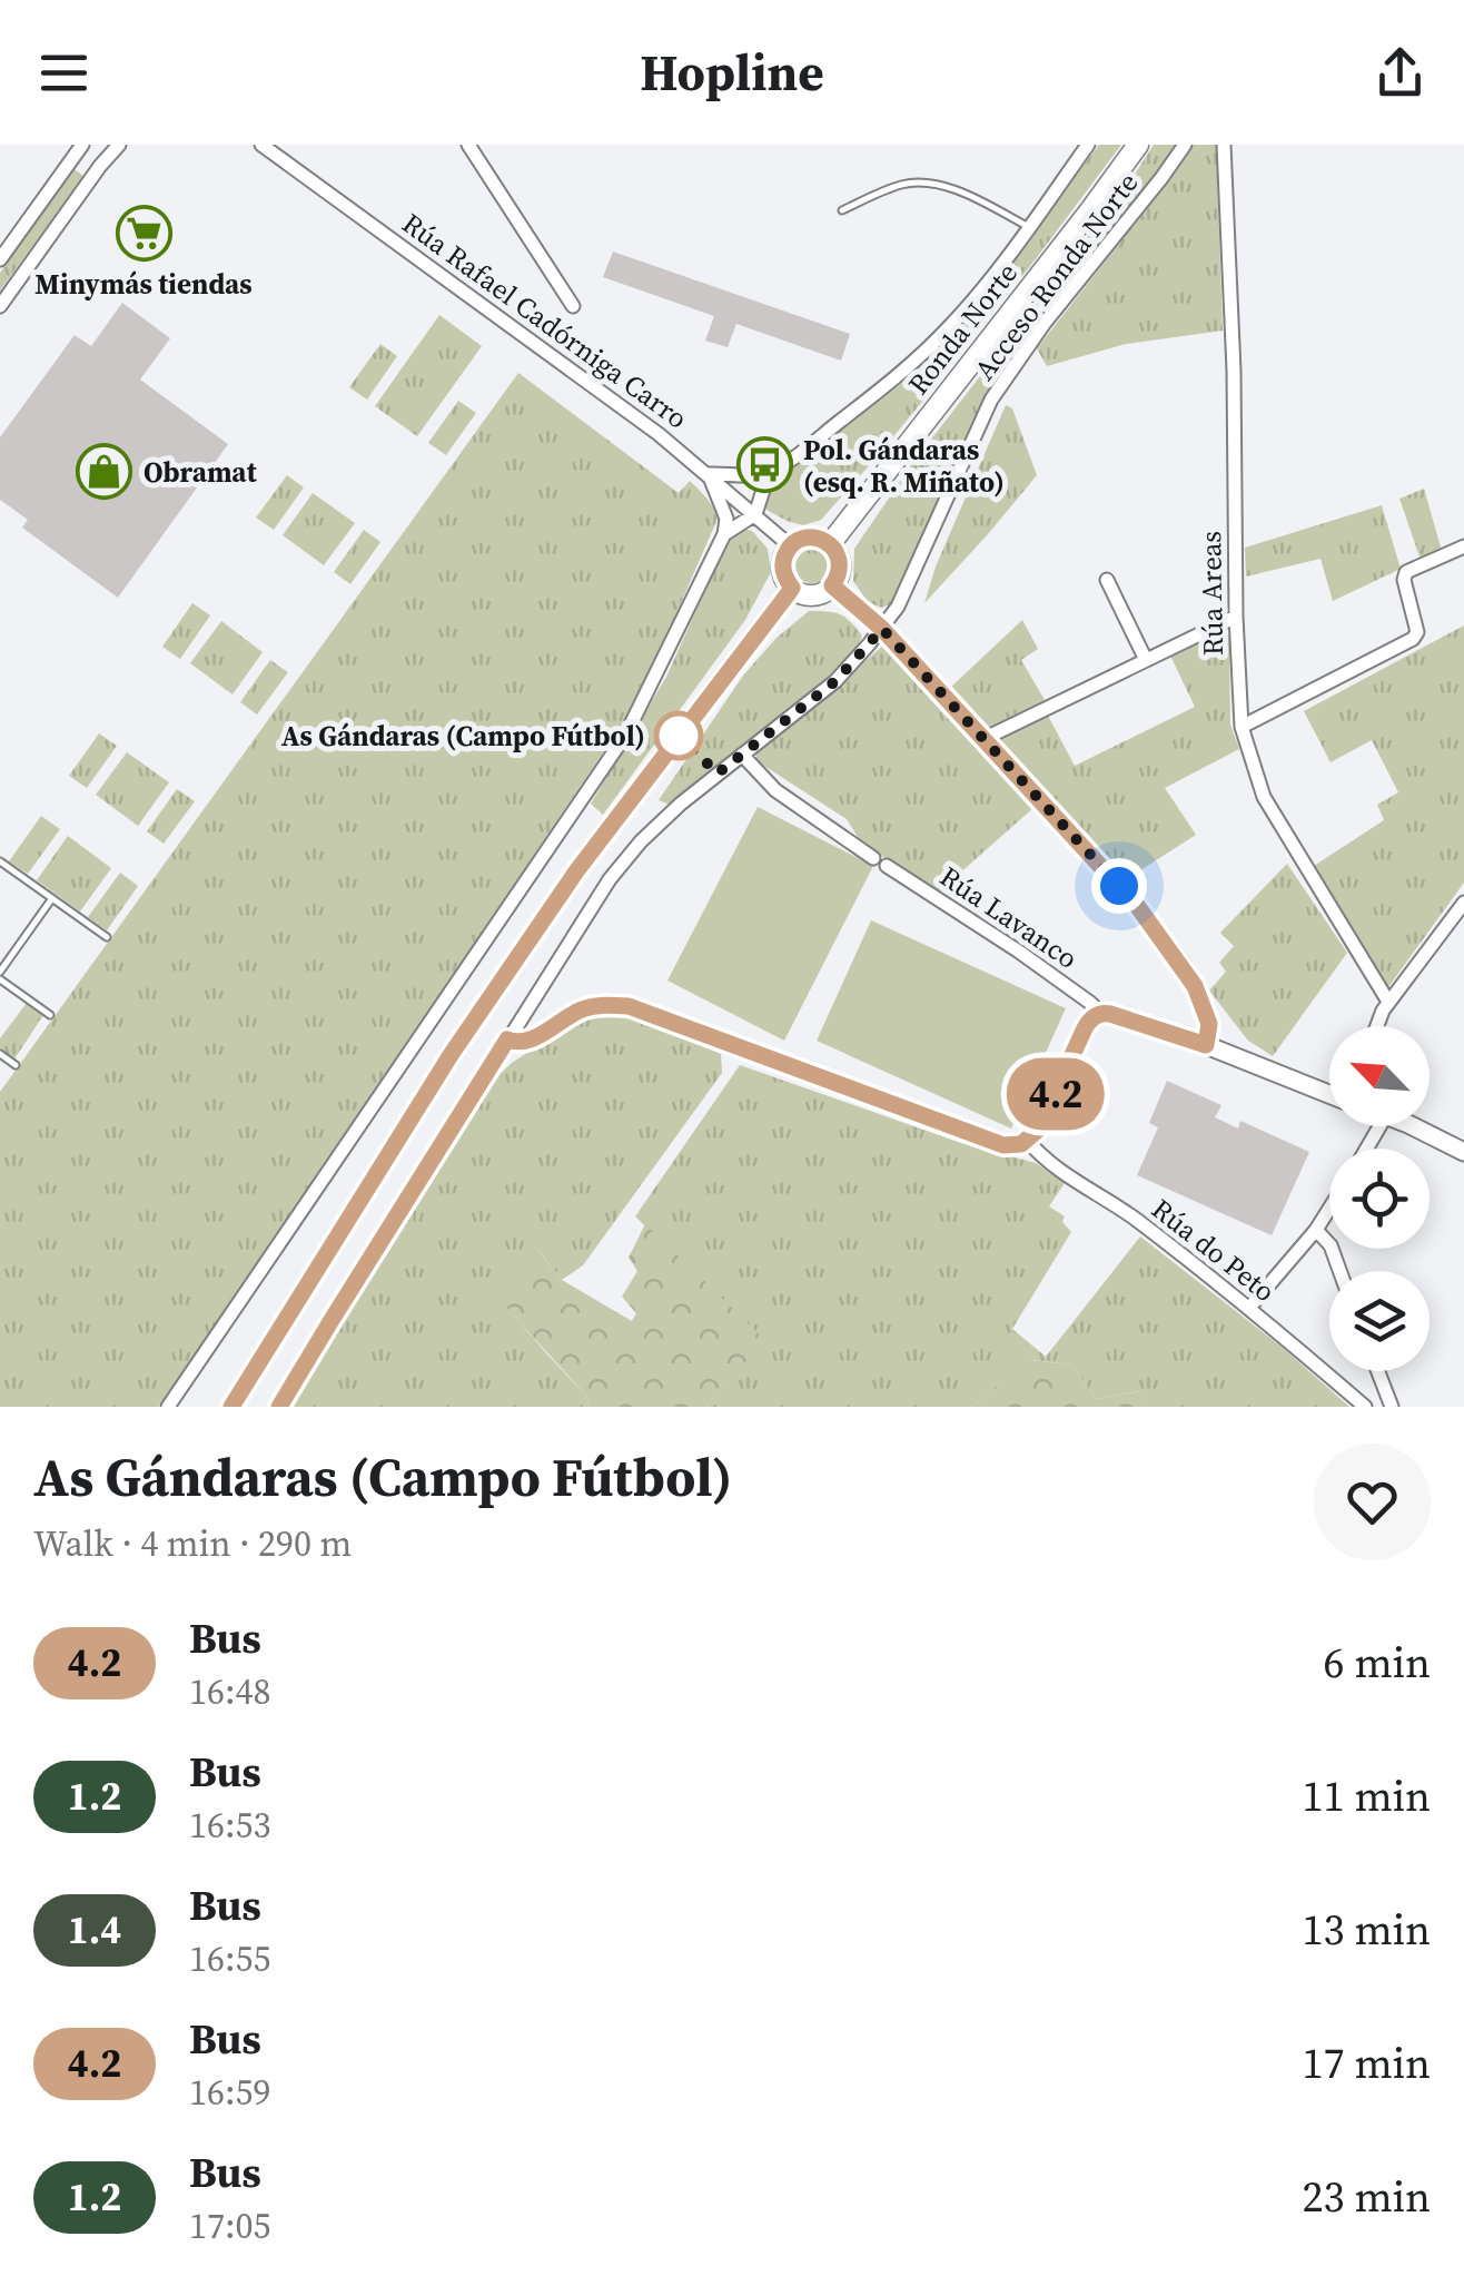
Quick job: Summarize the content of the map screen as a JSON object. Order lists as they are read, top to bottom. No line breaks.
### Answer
{"streets":{"highway":["Ronda Norte"],"street":["Acceso Ronda Norte","Rúa Rafael Cadórniga Carro","Rúa Areas","Rúa Lavanco","Rúa do Peto"]},"crossings":[["Acceso Ronda Norte","Rúa Lavanco"],["Rúa Rafael Cadórniga Carro","Ronda Norte"]],"places":{"supermarket":["Minymás tiendas"],"bus stop":["Pol. Gándaras (esq. R. Miñato)"],"shop":["Obramat"],"other":["As Gándaras (Campo Fútbol)"]},"lines":["bus line 4.2"],"north":"top left","page":{"header":"Hopline","on_map":"4.2","heading":["As Gándaras (Campo Fútbol)","Walk · 4 min · 290 m"],"list":[{"mark":"4.2","name":"Bus","note":"16:48","value":"6 min"},{"mark":"1.2","name":"Bus","note":"16:53","value":"11 min"},{"mark":"1.4","name":"Bus","note":"16:55","value":"13 min"},{"mark":"4.2","name":"Bus","note":"16:59","value":"17 min"},{"mark":"1.2","name":"Bus","note":"17:05","value":"23 min"}]}}
